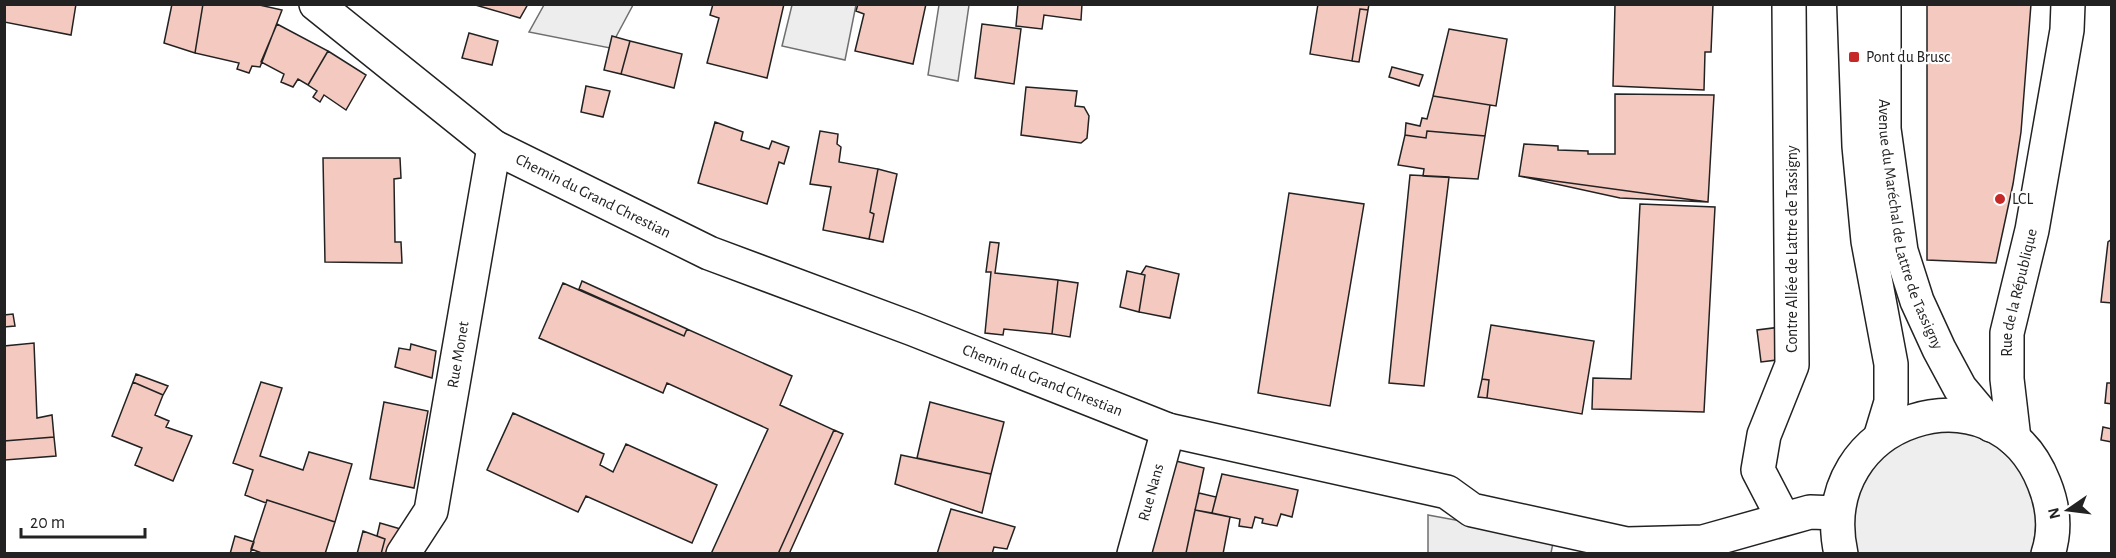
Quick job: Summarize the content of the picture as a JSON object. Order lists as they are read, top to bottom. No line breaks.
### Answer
{"streets":{"street":["Chemin du Grand Chrestian","Avenue du Maréchal de Lattre de Tassigny","Contre Allée de Lattre de Tassigny","Rue de la République","Rue Monet","Rue Nans"]},"crossings":[["Chemin du Grand Chrestian","Contre Allée de Lattre de Tassigny"],["Chemin du Grand Chrestian","Rue Monet"],["Chemin du Grand Chrestian","Rue Nans"],["Avenue du Maréchal de Lattre de Tassigny","Rue de la République"]],"places":{"transit":["Pont du Brusc"],"other":["LCL"]},"scale_bar":"20 m","north":"left"}
